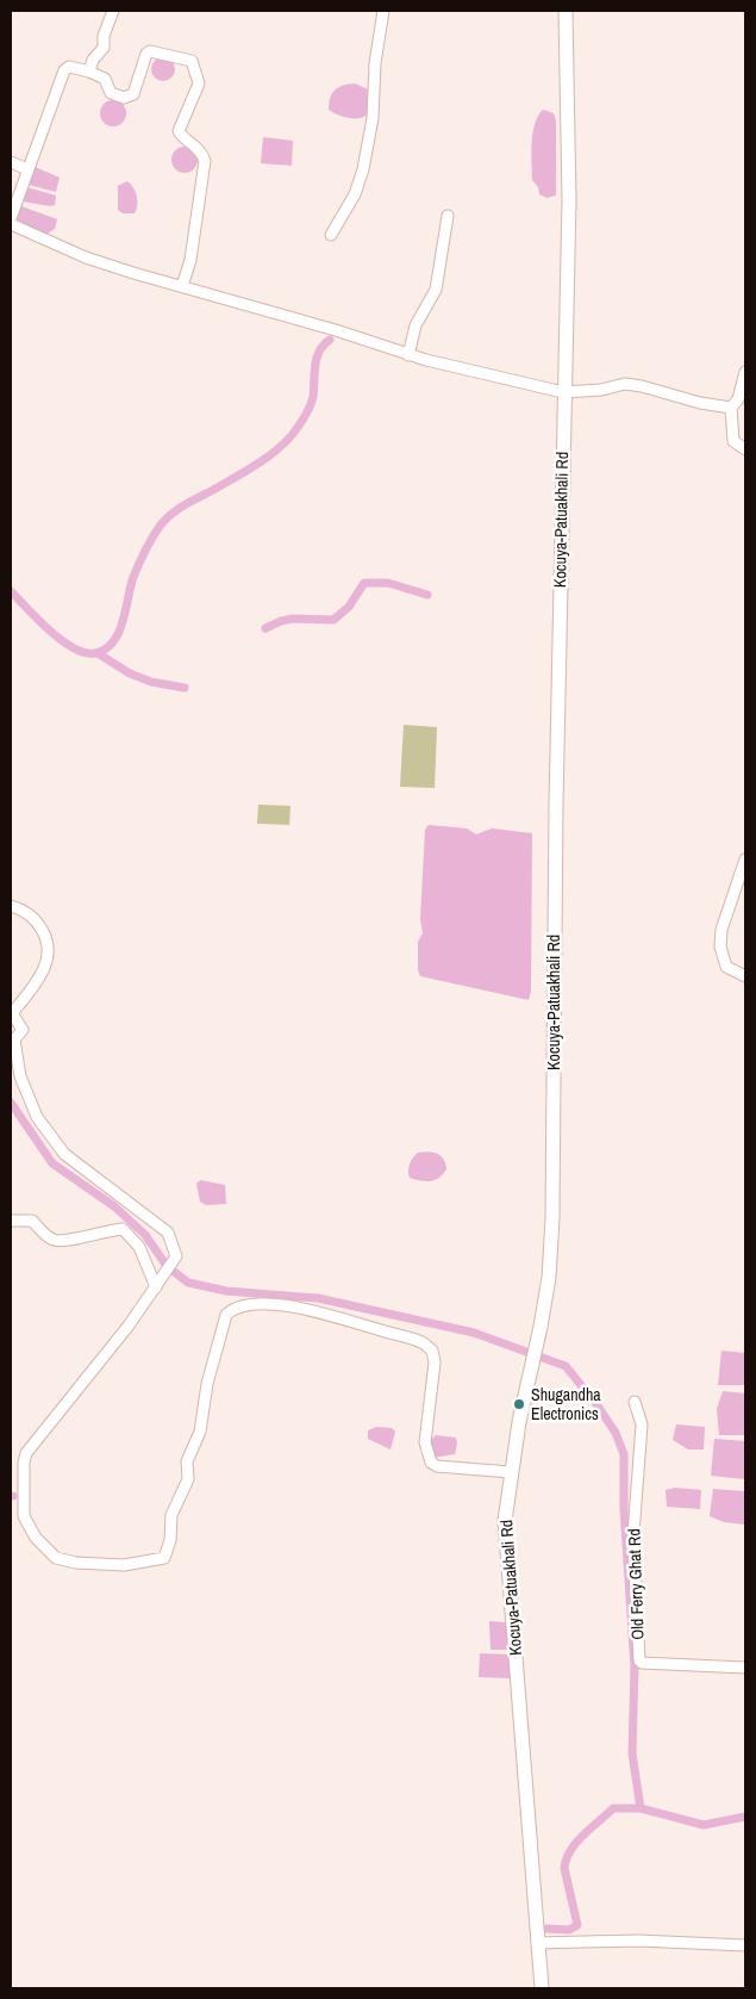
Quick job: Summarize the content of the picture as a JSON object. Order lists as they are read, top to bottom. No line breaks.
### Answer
{"streets":{"main road":["Kocuya-Patuakhali Rd"],"street":["Old Ferry Ghat Rd"]},"places":["Shugandha Electronics"]}
